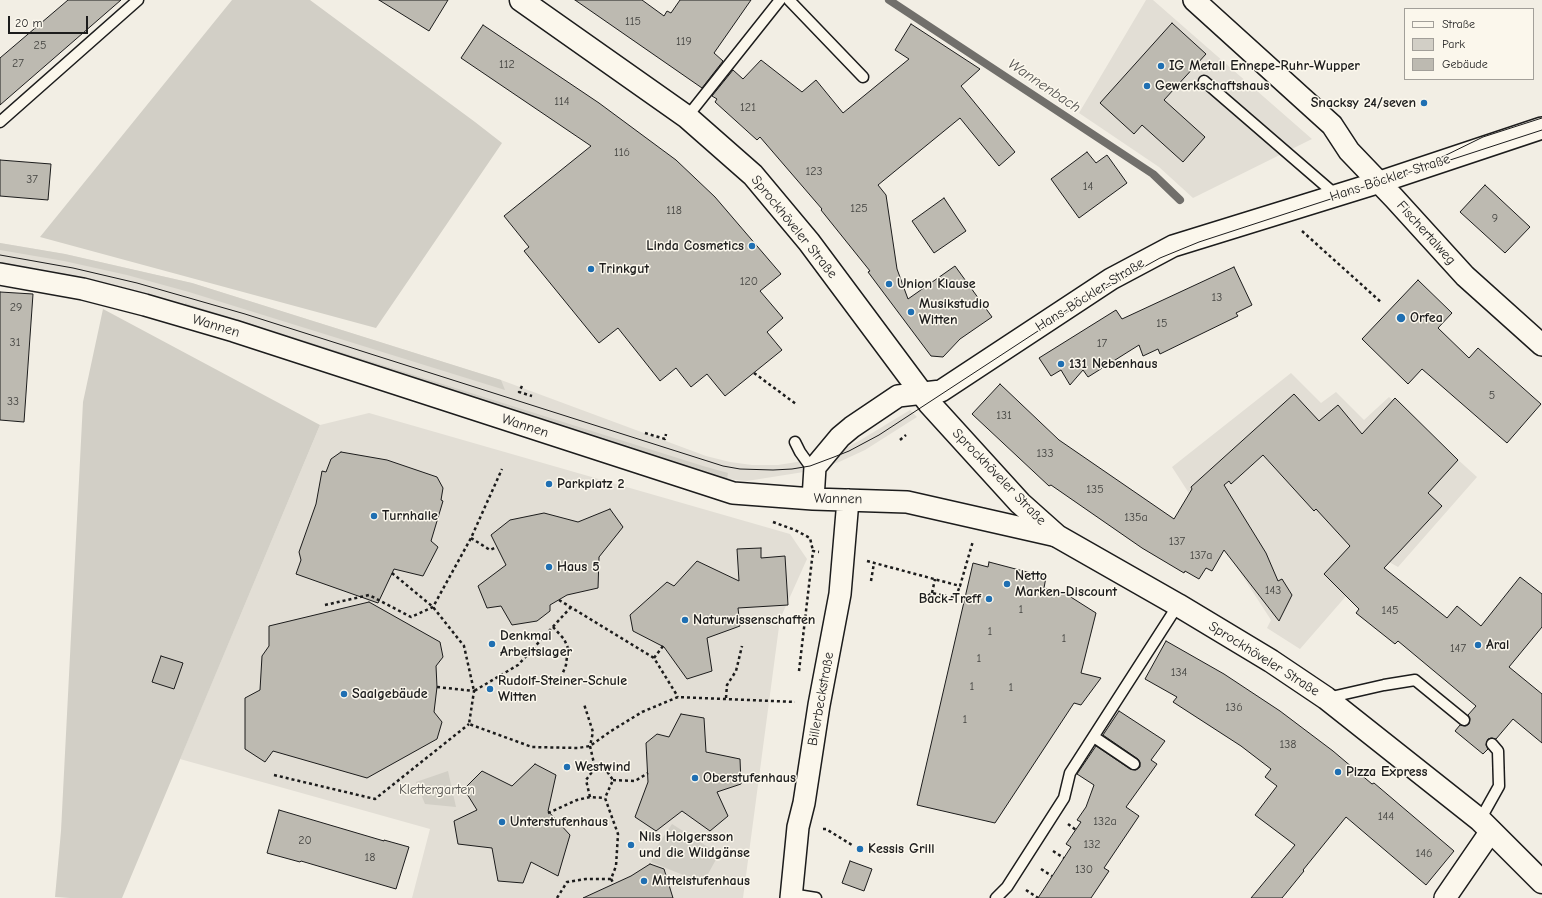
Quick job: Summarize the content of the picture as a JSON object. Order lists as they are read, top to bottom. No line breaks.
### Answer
{"streets":{"main road":["Sprockhöveler Straße"],"street":["Hans-Böckler-Straße","Fischertalweg","Wannen","Billerbeckstraße"]},"crossings":[["Hans-Böckler-Straße","Sprockhöveler Straße"],["Hans-Böckler-Straße","Fischertalweg"],["Sprockhöveler Straße","Wannen"],["Wannen","Billerbeckstraße"]],"water":["Wannenbach"],"parks":["Klettergarten"],"places":["IG Metall Ennepe-Ruhr-Wupper","Gewerkschaftshaus","Snacksy 24/seven","Linda Cosmetics","Trinkgut","Union Klause","Musikstudio Witten","Orfea","131 Nebenhaus","Parkplatz 2","Turnhalle","Haus 5","Netto Marken-Discount","Back-Treff","Naturwissenschaften","Denkmal Arbeitslager","Aral","Rudolf-Steiner-Schule Witten","Saalgebäude","Westwind","Pizza Express","Oberstufenhaus","Unterstufenhaus","Nils Holgersson und die Wildgänse","Kessis Grill","Mittelstufenhaus"],"house_numbers":["115","119","25","27","112","114","121","116","123","37","14","125","118","9","120","13","29","15","31","17","5","33","131","133","135","135a","137","137a","143","1","145","1","1","147","1","134","1","1","136","1","138","144","132a","20","132","146","18","130"],"legend":["Straße","Park","Gebäude"],"scale_bar":"20 m"}
